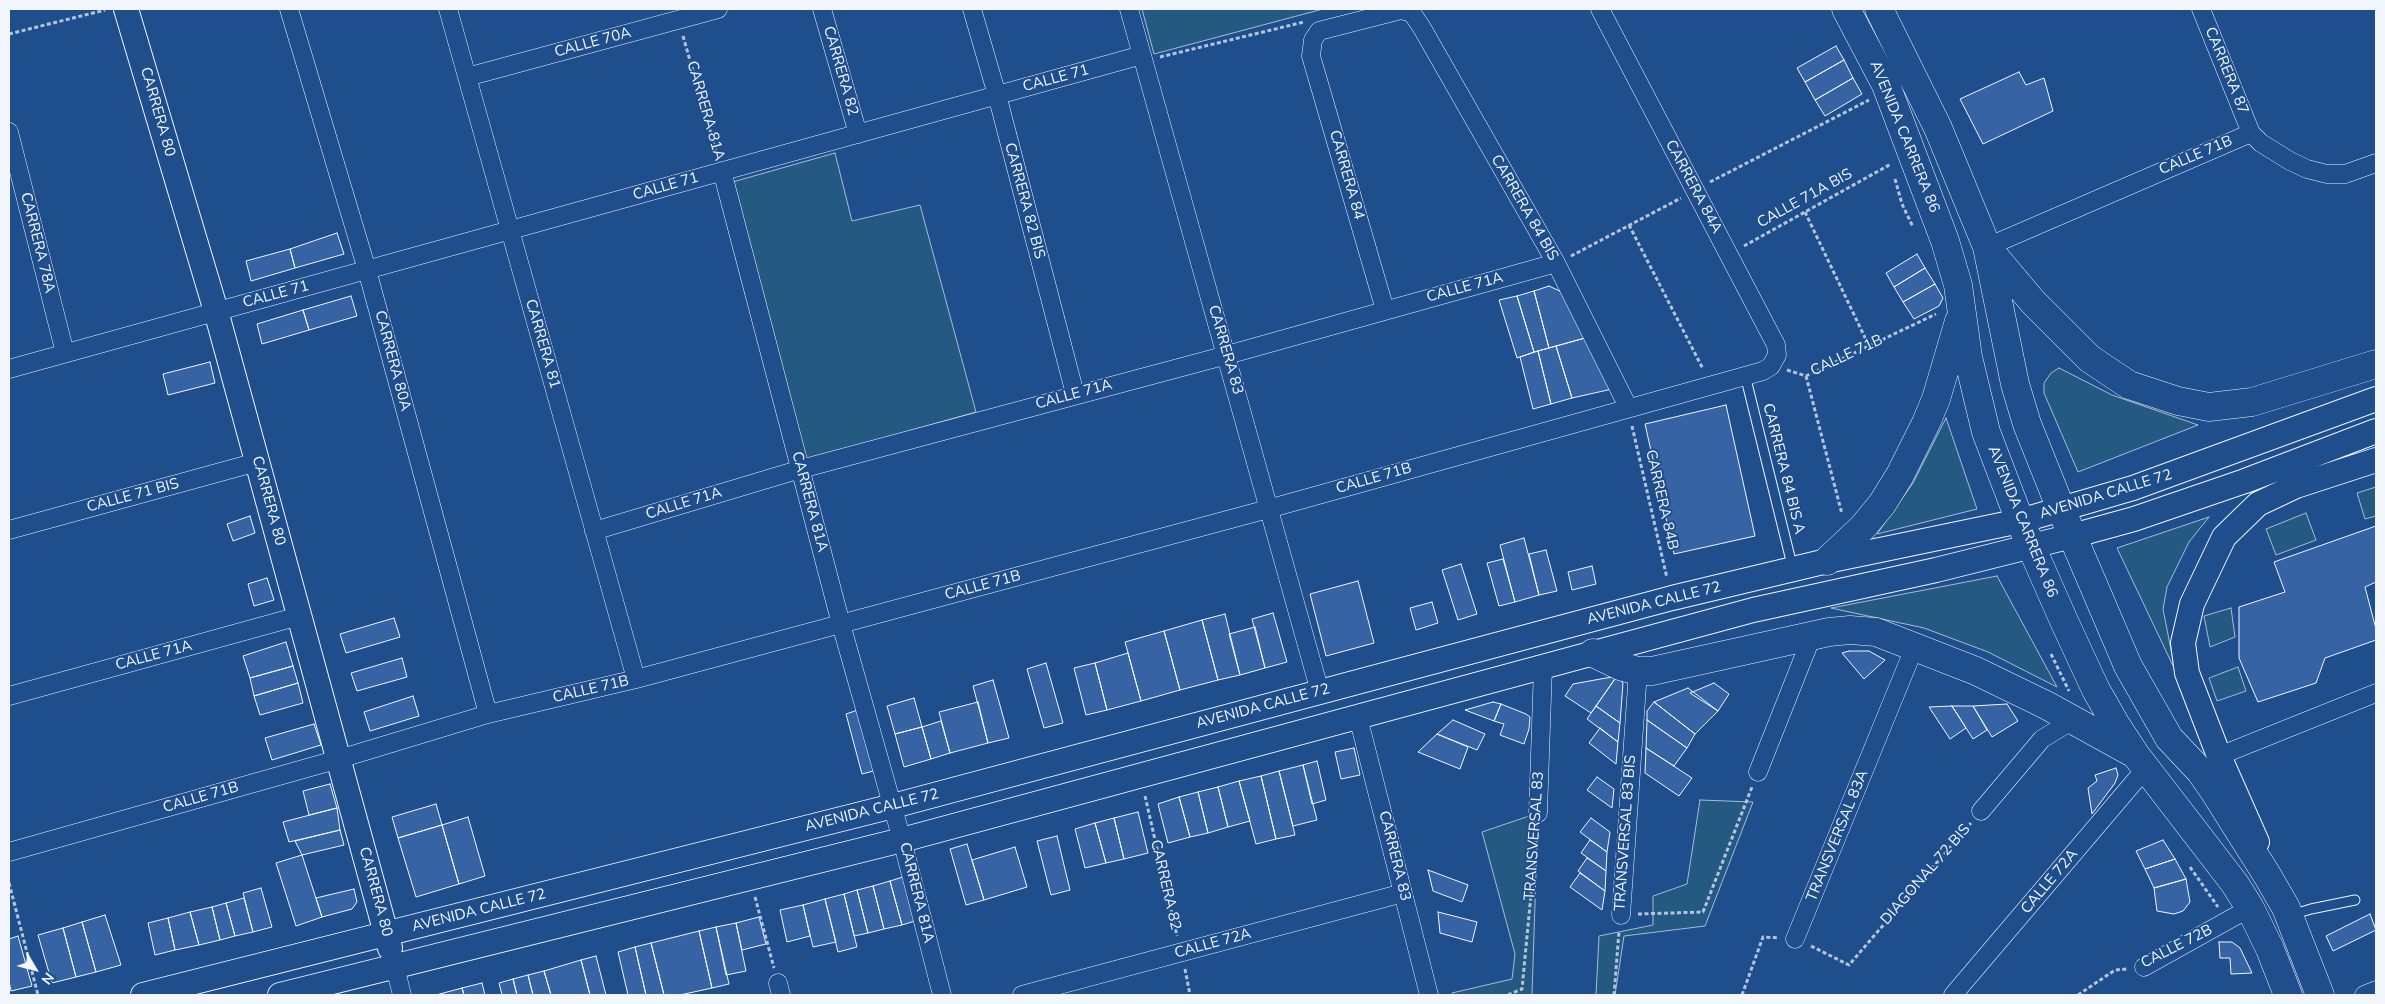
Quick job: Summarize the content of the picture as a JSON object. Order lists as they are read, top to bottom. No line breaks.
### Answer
{"streets":{"main road":["CARRERA 80","AVENIDA CARRERA 86","AVENIDA CALLE 72"],"street":["CALLE 70A","CARRERA 82","CARRERA 87","CALLE 71","CARRERA 81A","CALLE 71B","CARRERA 84","CARRERA 84A","CARRERA 82 BIS","CARRERA 84 BIS","CARRERA 78A","CALLE 71A","CARRERA 81","CARRERA 83","CARRERA 80A","CALLE 71 BIS","TRANSVERSAL 83 BIS","TRANSVERSAL 83","TRANSVERSAL 83A","DIAGONAL 72 BIS","CALLE 72A","CALLE 72B"],"lane":["CARRERA 84 BIS A"],"path":["CALLE 71A BIS","CARRERA 84B"]},"crossings":[["CALLE 70A","CARRERA 81A"],["CALLE 70A","CARRERA 81"],["CARRERA 82","CALLE 71"],["CARRERA 82","AVENIDA CALLE 72"],["CARRERA 82","CALLE 72A"],["CARRERA 87","CALLE 71B"],["CALLE 71","CARRERA 81A"],["CALLE 71","CARRERA 80"],["CALLE 71","CARRERA 82 BIS"],["CALLE 71","CARRERA 78A"],["CALLE 71","CARRERA 81"],["CALLE 71","CARRERA 83"],["CALLE 71","CARRERA 80A"],["CARRERA 81A","CALLE 71B"],["CARRERA 81A","CALLE 71A"],["CARRERA 81A","AVENIDA CALLE 72"],["CARRERA 80","CALLE 71B"],["CARRERA 80","CALLE 71A"],["CARRERA 80","AVENIDA CALLE 72"],["CARRERA 80","CALLE 71 BIS"],["AVENIDA CARRERA 86","CALLE 71B"],["AVENIDA CARRERA 86","AVENIDA CALLE 72"],["AVENIDA CARRERA 86","CALLE 72A"],["AVENIDA CARRERA 86","CALLE 72B"],["CALLE 71B","CARRERA 84A"],["CALLE 71B","CARRERA 84 BIS"],["CALLE 71B","CARRERA 81"],["CALLE 71B","CARRERA 83"],["CALLE 71B","CARRERA 80A"],["CALLE 71B","CARRERA 84 BIS A"],["CALLE 71B","CARRERA 84B"],["CARRERA 84","CARRERA 84 BIS"],["CARRERA 84","CALLE 71A"],["CARRERA 84A","CALLE 71A BIS"],["CARRERA 82 BIS","CALLE 71A"],["CARRERA 84 BIS","CALLE 71A"],["CARRERA 84 BIS","CARRERA 84B"],["CALLE 71A","CARRERA 81"],["CALLE 71A","CARRERA 83"],["CARRERA 83","AVENIDA CALLE 72"],["CARRERA 83","CALLE 72A"],["CARRERA 84 BIS A","AVENIDA CALLE 72"],["AVENIDA CALLE 72","CARRERA 84B"],["AVENIDA CALLE 72","TRANSVERSAL 83"],["TRANSVERSAL 83A","DIAGONAL 72 BIS"]],"north":"bottom right"}
